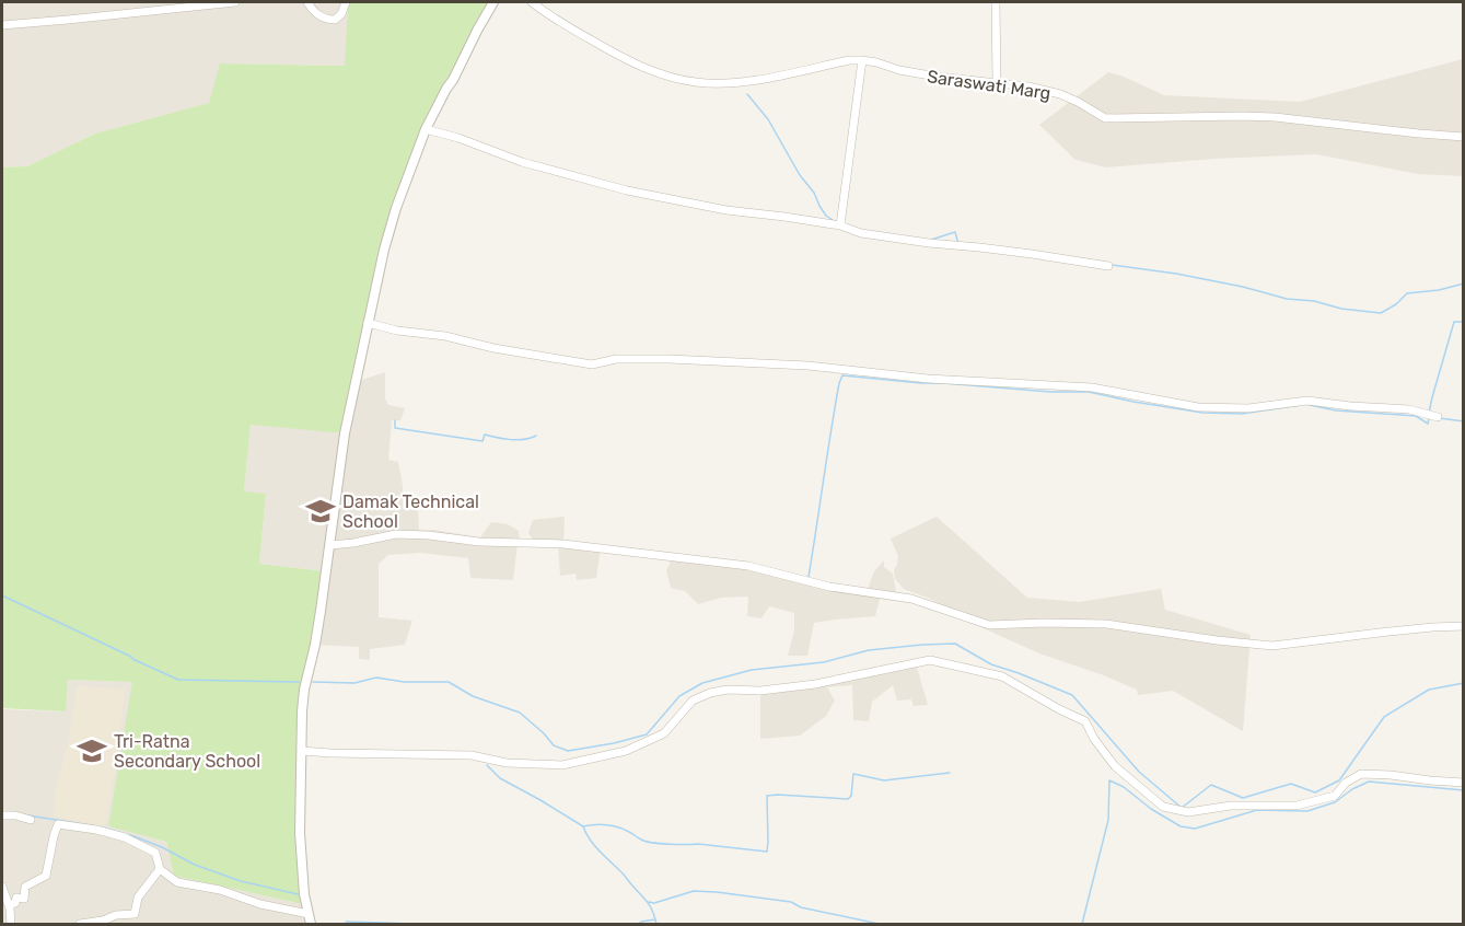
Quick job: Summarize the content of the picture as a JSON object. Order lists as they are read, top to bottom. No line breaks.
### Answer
{"streets":{"street":["Saraswati Marg"]},"places":{"school or university":["Damak Technical School","Tri-Ratna Secondary School"]}}
